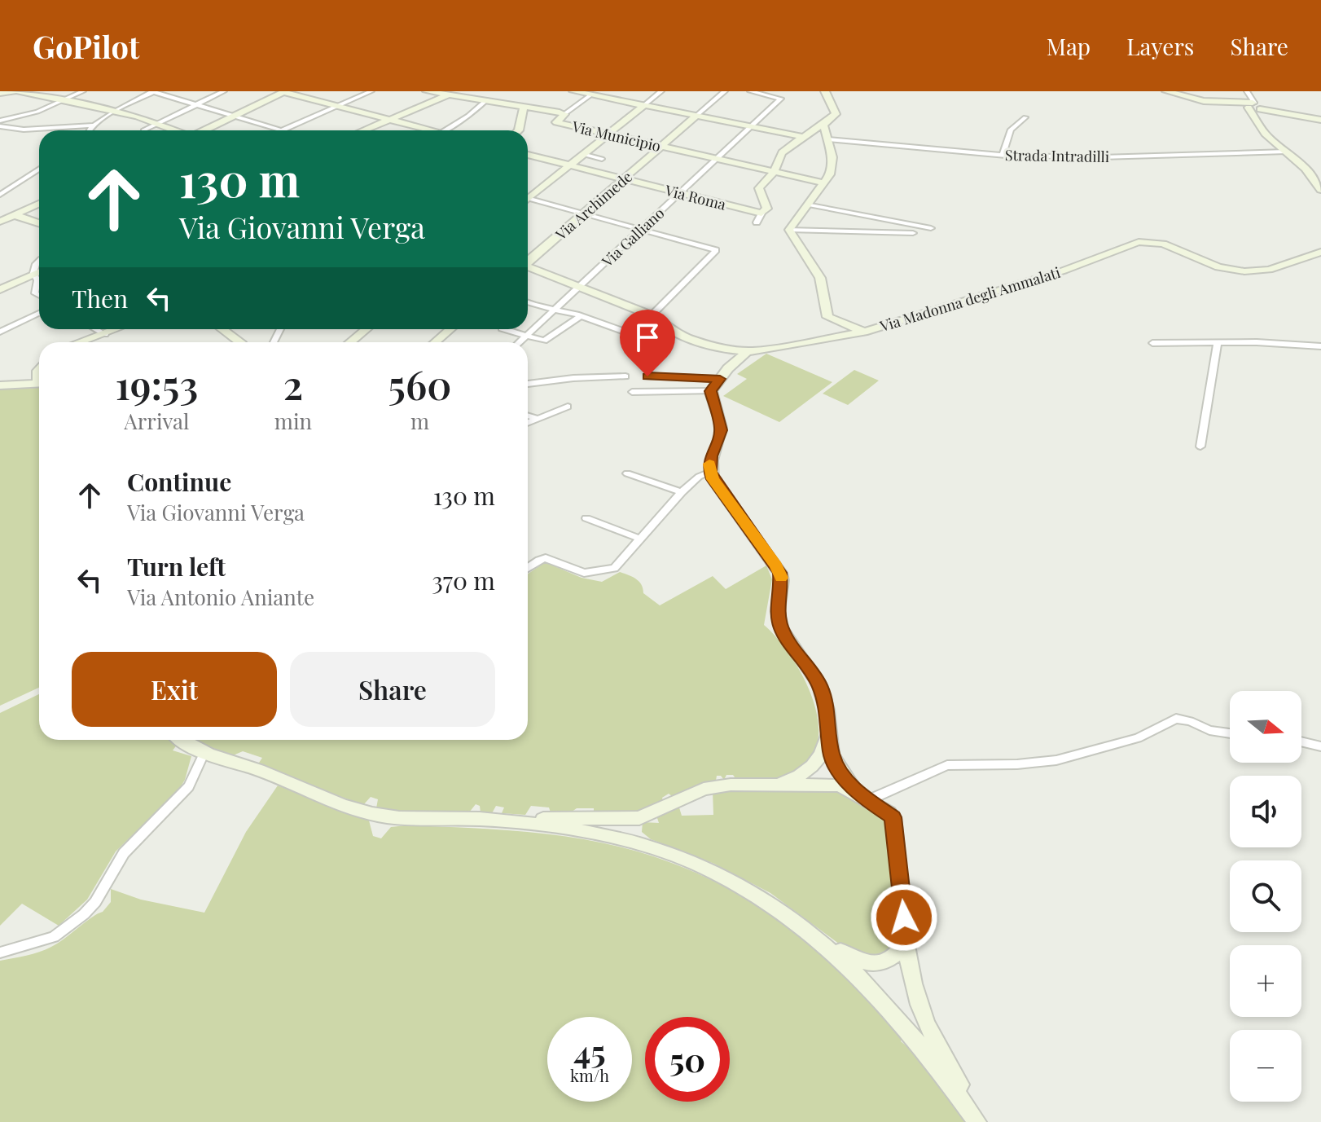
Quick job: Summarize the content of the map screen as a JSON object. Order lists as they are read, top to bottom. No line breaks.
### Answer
{"streets":{"street":["Via Municipio","Strada Intradilli","Via Roma","Via Archimede","Via Galliano","Via Madonna degli Ammalati"]},"crossings":[["Via Municipio","Via Archimede"],["Via Municipio","Via Galliano"],["Via Roma","Via Archimede"],["Via Roma","Via Galliano"]],"north":"right","page":{"header":"GoPilot","nav":["Map","Layers","Share"],"turn":["130 m","Via Giovanni Verga"],"then":"Then","eta":["19:53","Arrival","2","min","560","m"],"list":[{"name":"Continue","note":"Via Giovanni Verga","value":"130 m"},{"name":"Turn left","note":"Via Antonio Aniante","value":"370 m"}],"buttons":["Exit","Share"],"map_buttons":["+","−"],"speed":"45 km/h","limit":"50"}}
